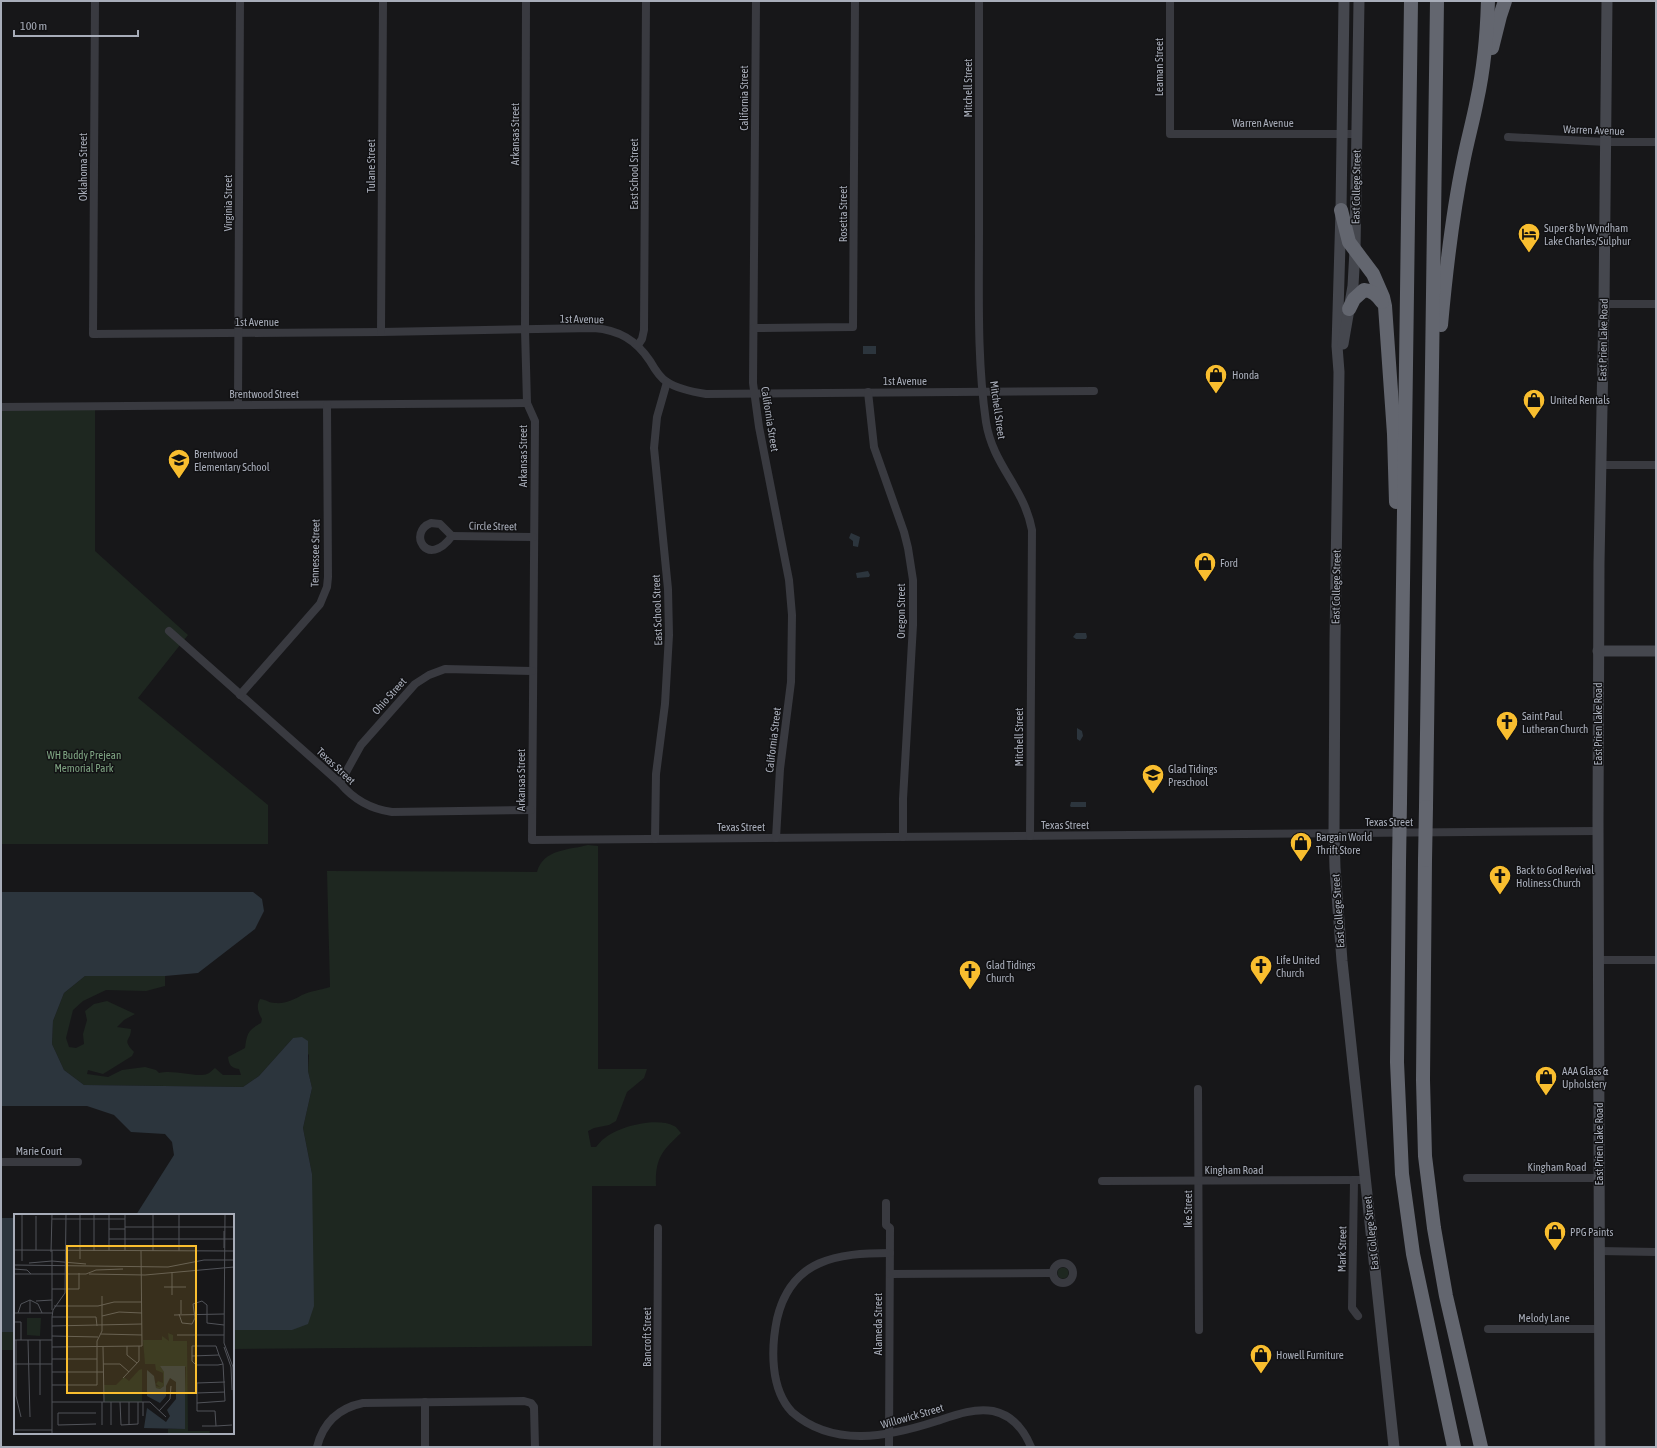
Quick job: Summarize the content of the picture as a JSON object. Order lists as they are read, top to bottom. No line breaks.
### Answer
{"streets":{"street":["Leaman Street","Mitchell Street","California Street","Warren Avenue","Arkansas Street","Tulane Street","Oklahoma Street","East School Street","East College Street","Virginia Street","Rosetta Street","1st Avenue","East Prien Lake Road","Brentwood Street","Circle Street","Tennessee Street","Oregon Street","Ohio Street","Texas Street","Marie Court","Kingham Road","Ike Street","Mark Street","Melody Lane","Alameda Street","Bancroft Street","Willowick Street"]},"crossings":[["Leaman Street","Warren Avenue"],["Mitchell Street","1st Avenue"],["Mitchell Street","Texas Street"],["California Street","Rosetta Street"],["California Street","1st Avenue"],["California Street","Texas Street"],["Warren Avenue","East College Street"],["Warren Avenue","East Prien Lake Road"],["Arkansas Street","1st Avenue"],["Arkansas Street","Brentwood Street"],["Arkansas Street","Circle Street"],["Arkansas Street","Ohio Street"],["Arkansas Street","Texas Street"],["Tulane Street","1st Avenue"],["Oklahoma Street","1st Avenue"],["East School Street","1st Avenue"],["East School Street","Texas Street"],["East College Street","Texas Street"],["East College Street","Kingham Road"],["Virginia Street","1st Avenue"],["Virginia Street","Brentwood Street"],["1st Avenue","Oregon Street"],["East Prien Lake Road","Texas Street"],["East Prien Lake Road","Kingham Road"],["East Prien Lake Road","Melody Lane"],["Brentwood Street","Tennessee Street"],["Tennessee Street","Texas Street"],["Oregon Street","Texas Street"],["Ohio Street","Texas Street"],["Kingham Road","Ike Street"],["Kingham Road","Mark Street"],["Alameda Street","Willowick Street"]],"parks":["WH Buddy Prejean Memorial Park"],"places":{"hotel":["Super 8 by Wyndham Lake Charles/Sulphur"],"shop":["Honda","United Rentals","Ford","Bargain World Thrift Store","AAA Glass & Upholstery","PPG Paints","Howell Furniture"],"school or university":["Brentwood Elementary School","Glad Tidings Preschool"],"church":["Saint Paul Lutheran Church","Back to God Revival Holiness Church","Life United Church","Glad Tidings Church"]},"scale_bar":"100 m"}
